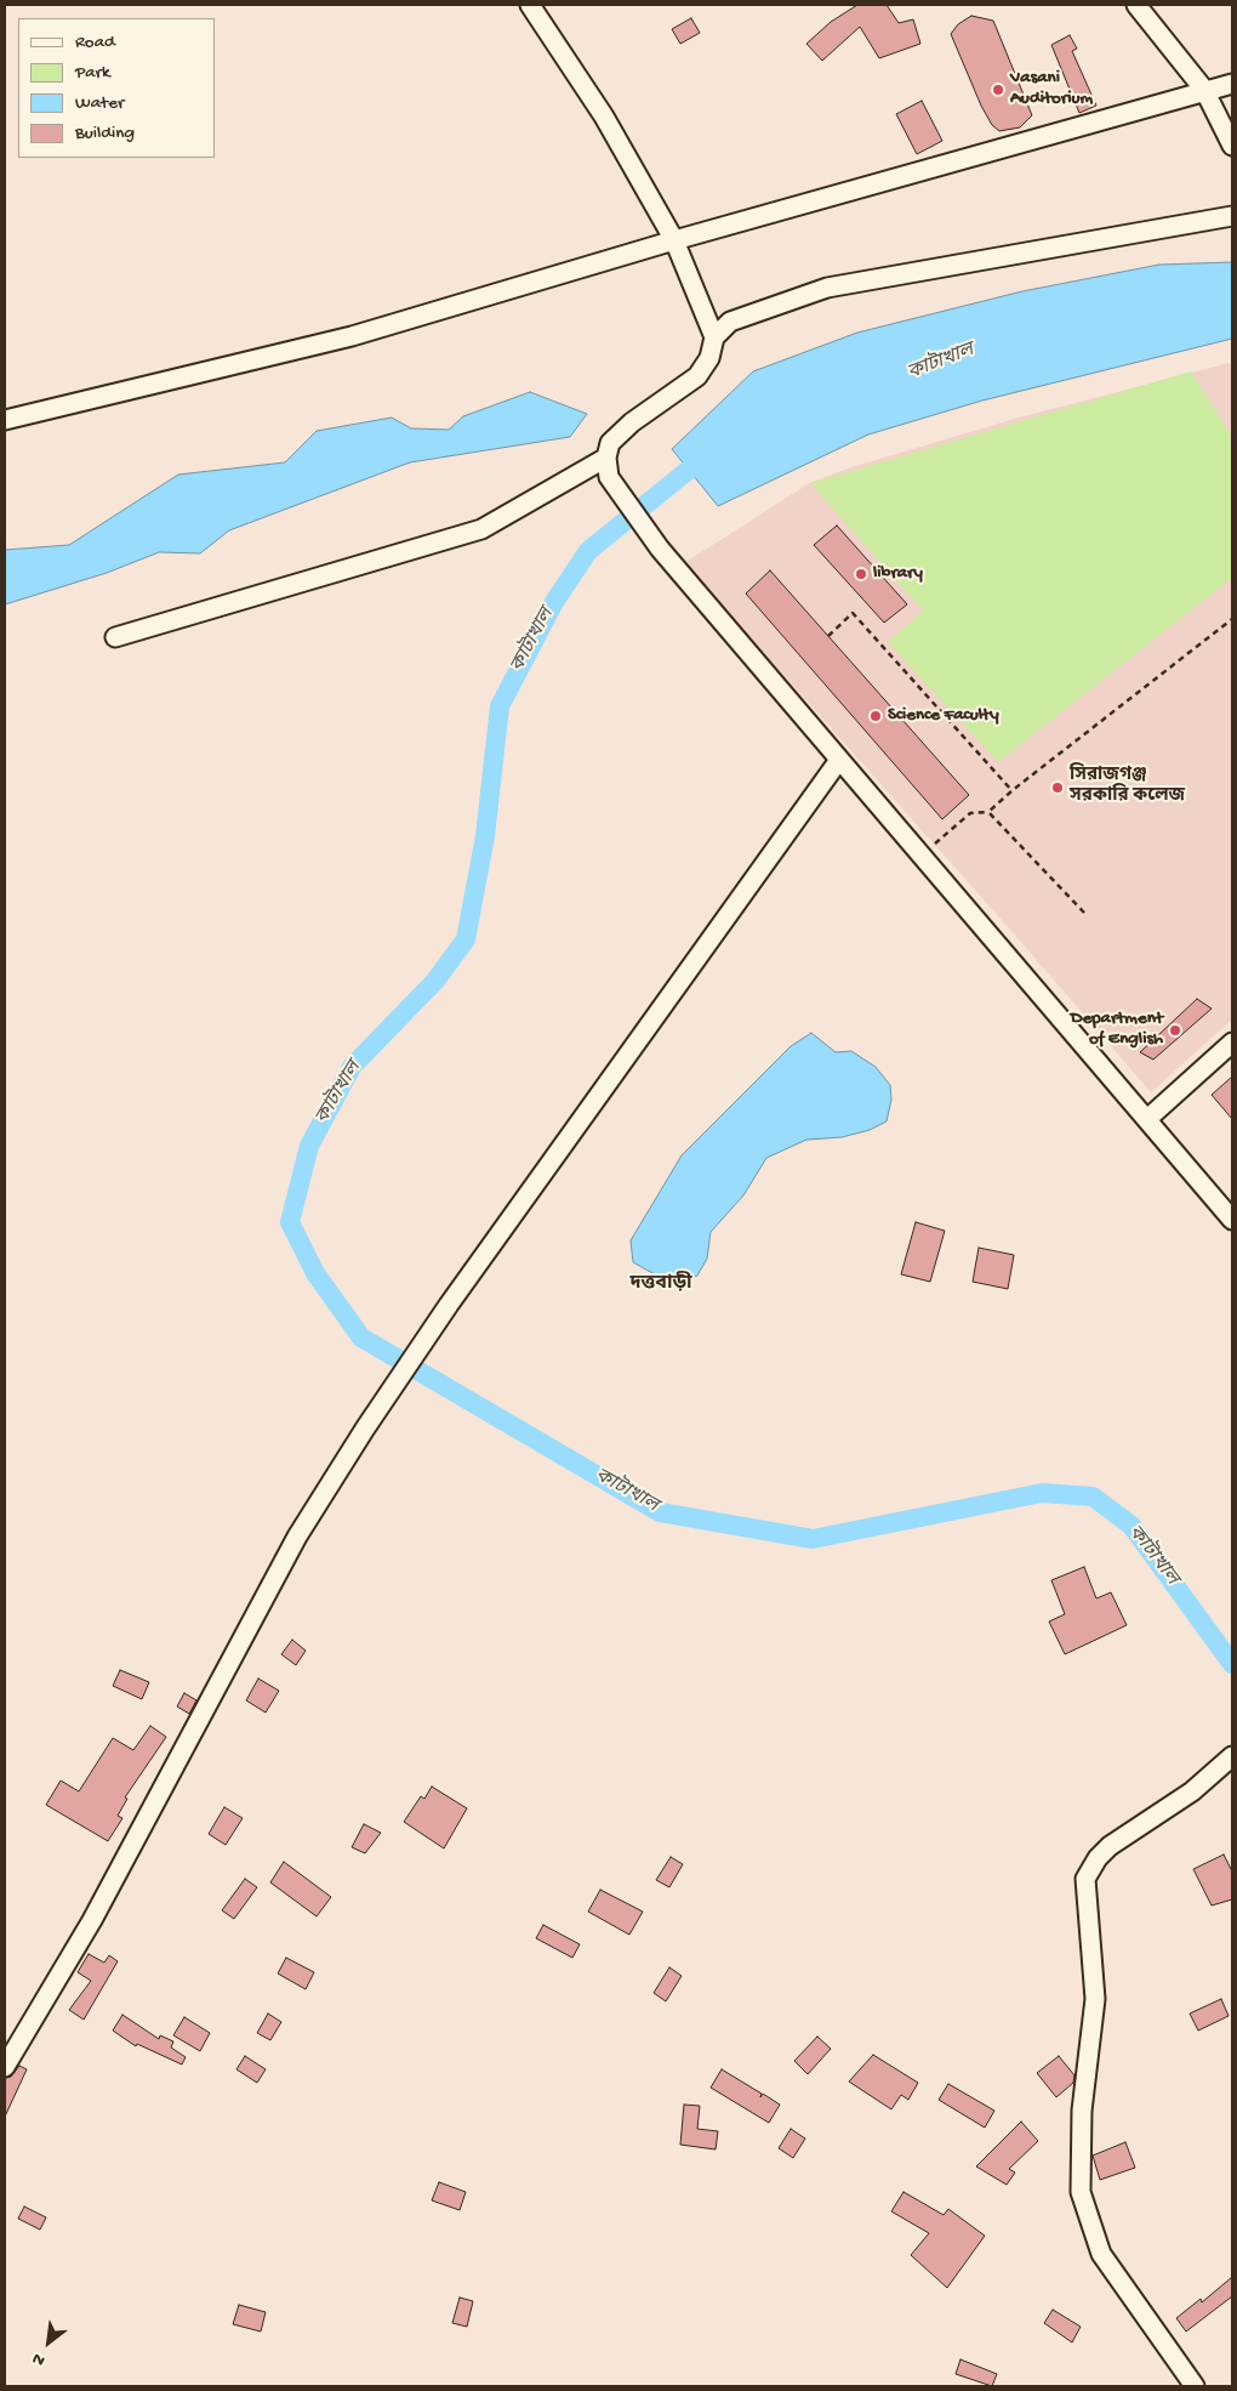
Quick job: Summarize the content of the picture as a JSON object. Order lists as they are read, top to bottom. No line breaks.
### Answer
{"districts":["দত্তবাড়ী"],"water":["কাটাখাল"],"places":["Vasani Auditorium","library","Science Faculty","সিরাজগঞ্জ সরকারি কলেজ","Department of English"],"legend":["Road","Park","Water","Building"],"north":"bottom left"}
